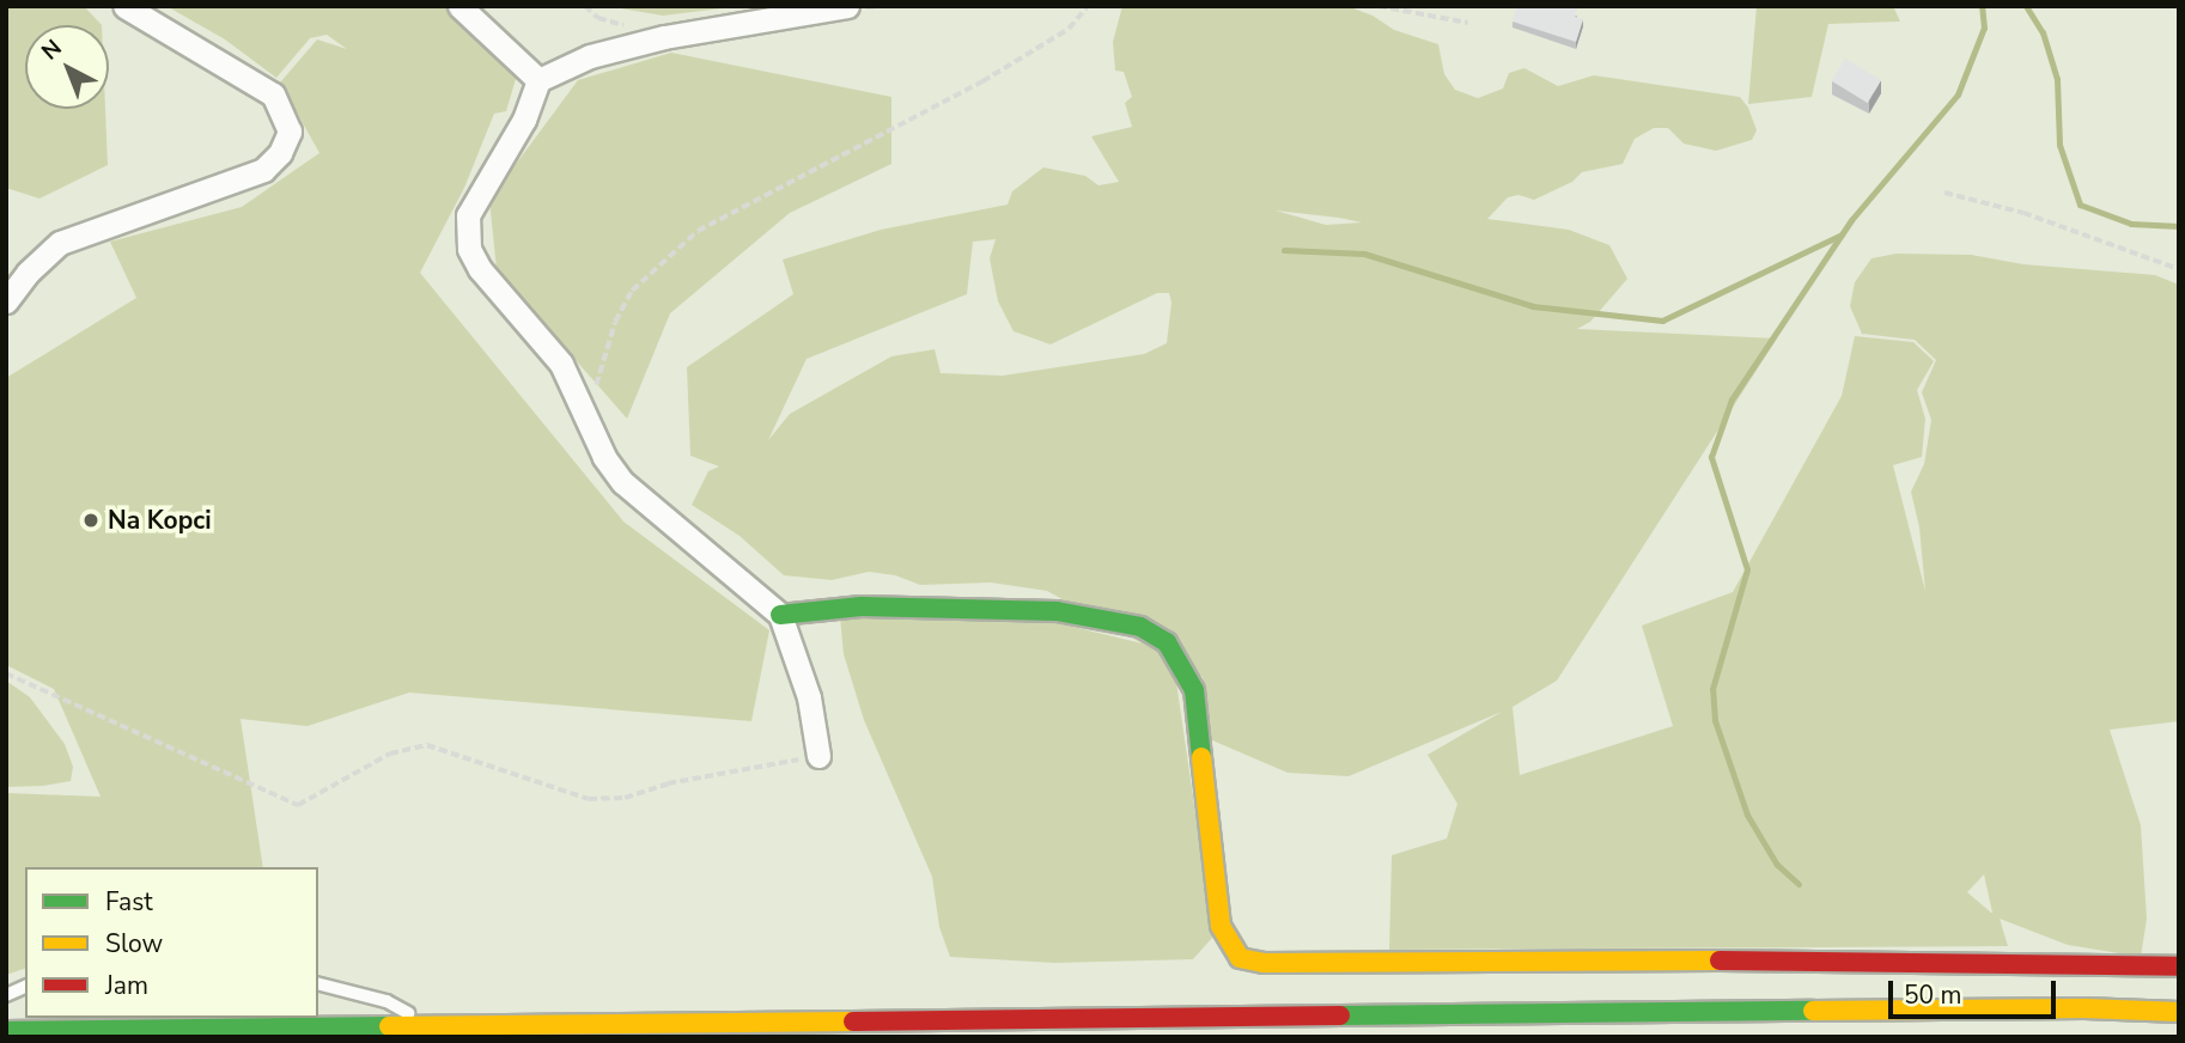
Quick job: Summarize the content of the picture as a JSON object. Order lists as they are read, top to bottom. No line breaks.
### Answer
{"places":["Na Kopci"],"legend":["Fast","Slow","Jam"],"scale_bar":"50 m","north":"top left"}
